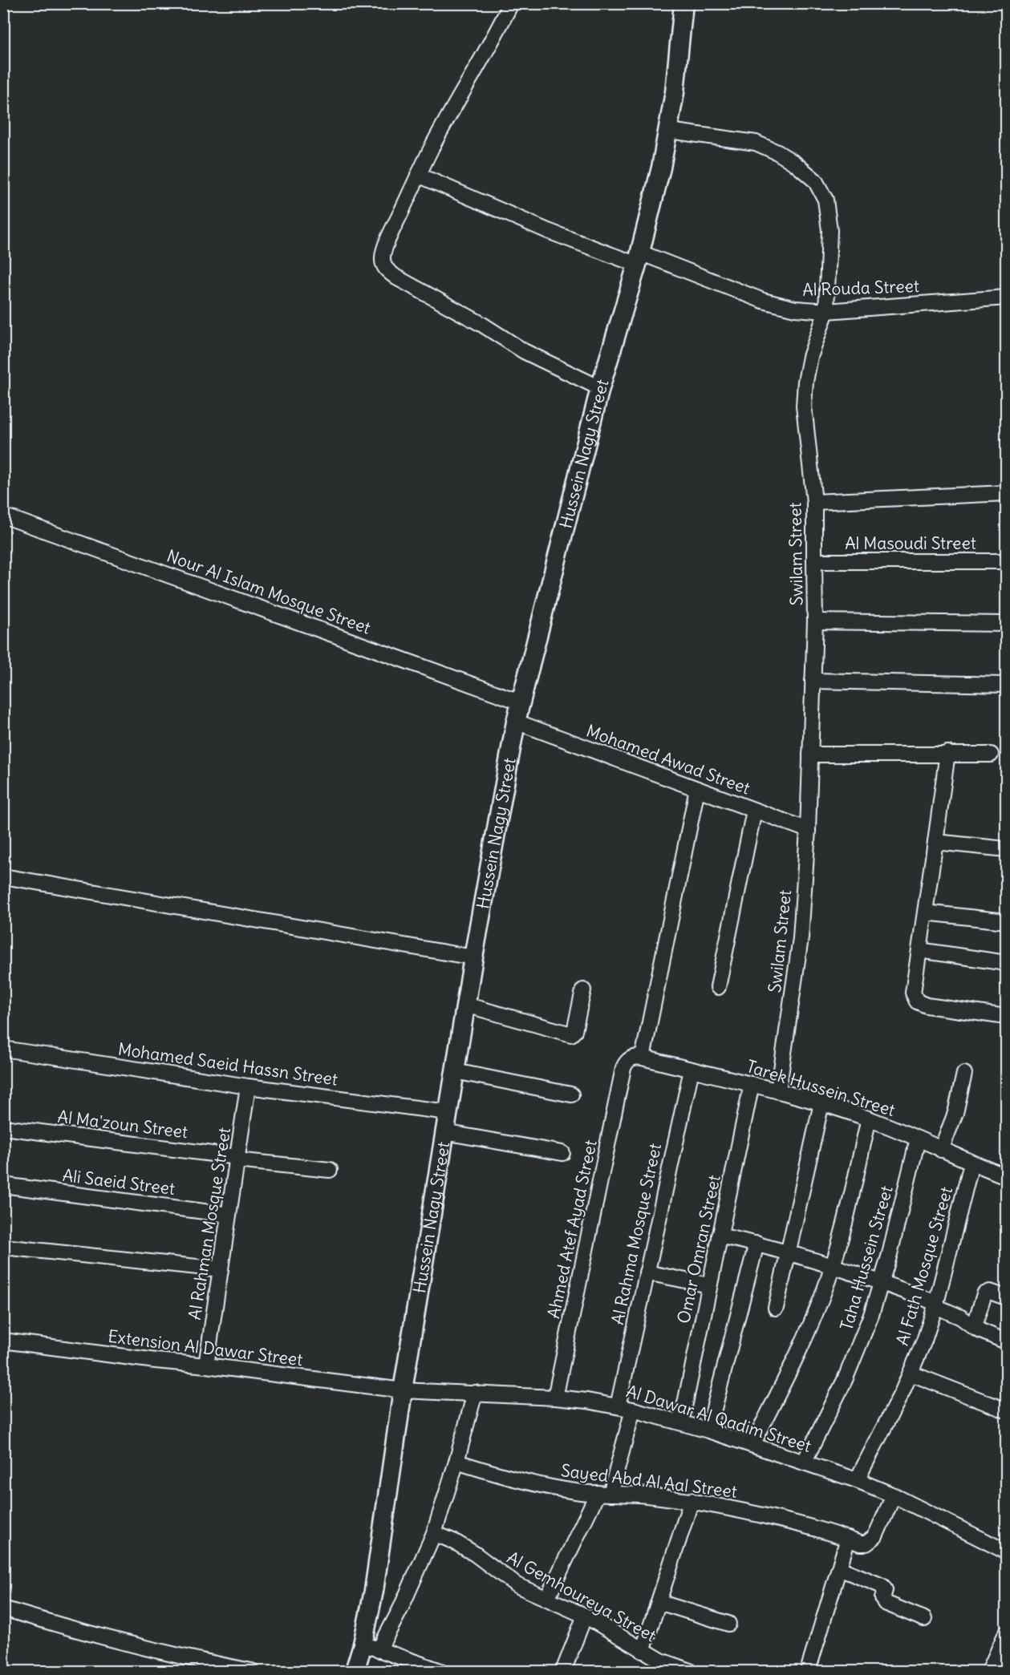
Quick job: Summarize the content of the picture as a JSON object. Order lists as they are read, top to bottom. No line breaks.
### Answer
{"streets":{"street":["Al Rouda Street","Hussein Nagy Street","Al Masoudi Street","Swilam Street","Nour Al Islam Mosque Street","Mohamed Awad Street","Mohamed Saeid Hassn Street","Tarek Hussein Street","Al Ma'zoun Street","Ali Saeid Street","Al Rahman Mosque Street","Ahmed Atef Ayad Street","Al Rahma Mosque Street","Omar Omran Street","Taha Hussein Street","Al Fath Mosque Street","Extension Al Dawar Street","Al Dawar Al Qadim Street","Sayed Abd Al Aal Street","Al Gemhoureya Street"]},"crossings":[["Al Rouda Street","Hussein Nagy Street"],["Al Rouda Street","Swilam Street"],["Hussein Nagy Street","Swilam Street"],["Hussein Nagy Street","Nour Al Islam Mosque Street"],["Hussein Nagy Street","Mohamed Awad Street"],["Hussein Nagy Street","Mohamed Saeid Hassn Street"],["Hussein Nagy Street","Extension Al Dawar Street"],["Hussein Nagy Street","Al Dawar Al Qadim Street"],["Al Masoudi Street","Swilam Street"],["Swilam Street","Mohamed Awad Street"],["Swilam Street","Tarek Hussein Street"],["Mohamed Saeid Hassn Street","Al Rahman Mosque Street"],["Tarek Hussein Street","Ahmed Atef Ayad Street"],["Tarek Hussein Street","Al Rahma Mosque Street"],["Tarek Hussein Street","Omar Omran Street"],["Tarek Hussein Street","Taha Hussein Street"],["Tarek Hussein Street","Al Fath Mosque Street"],["Al Ma'zoun Street","Al Rahman Mosque Street"],["Ali Saeid Street","Al Rahman Mosque Street"],["Al Rahman Mosque Street","Extension Al Dawar Street"],["Ahmed Atef Ayad Street","Al Dawar Al Qadim Street"],["Al Rahma Mosque Street","Al Dawar Al Qadim Street"],["Omar Omran Street","Al Dawar Al Qadim Street"],["Taha Hussein Street","Al Dawar Al Qadim Street"],["Al Fath Mosque Street","Al Dawar Al Qadim Street"],["Extension Al Dawar Street","Al Dawar Al Qadim Street"],["Al Dawar Al Qadim Street","Sayed Abd Al Aal Street"]]}
